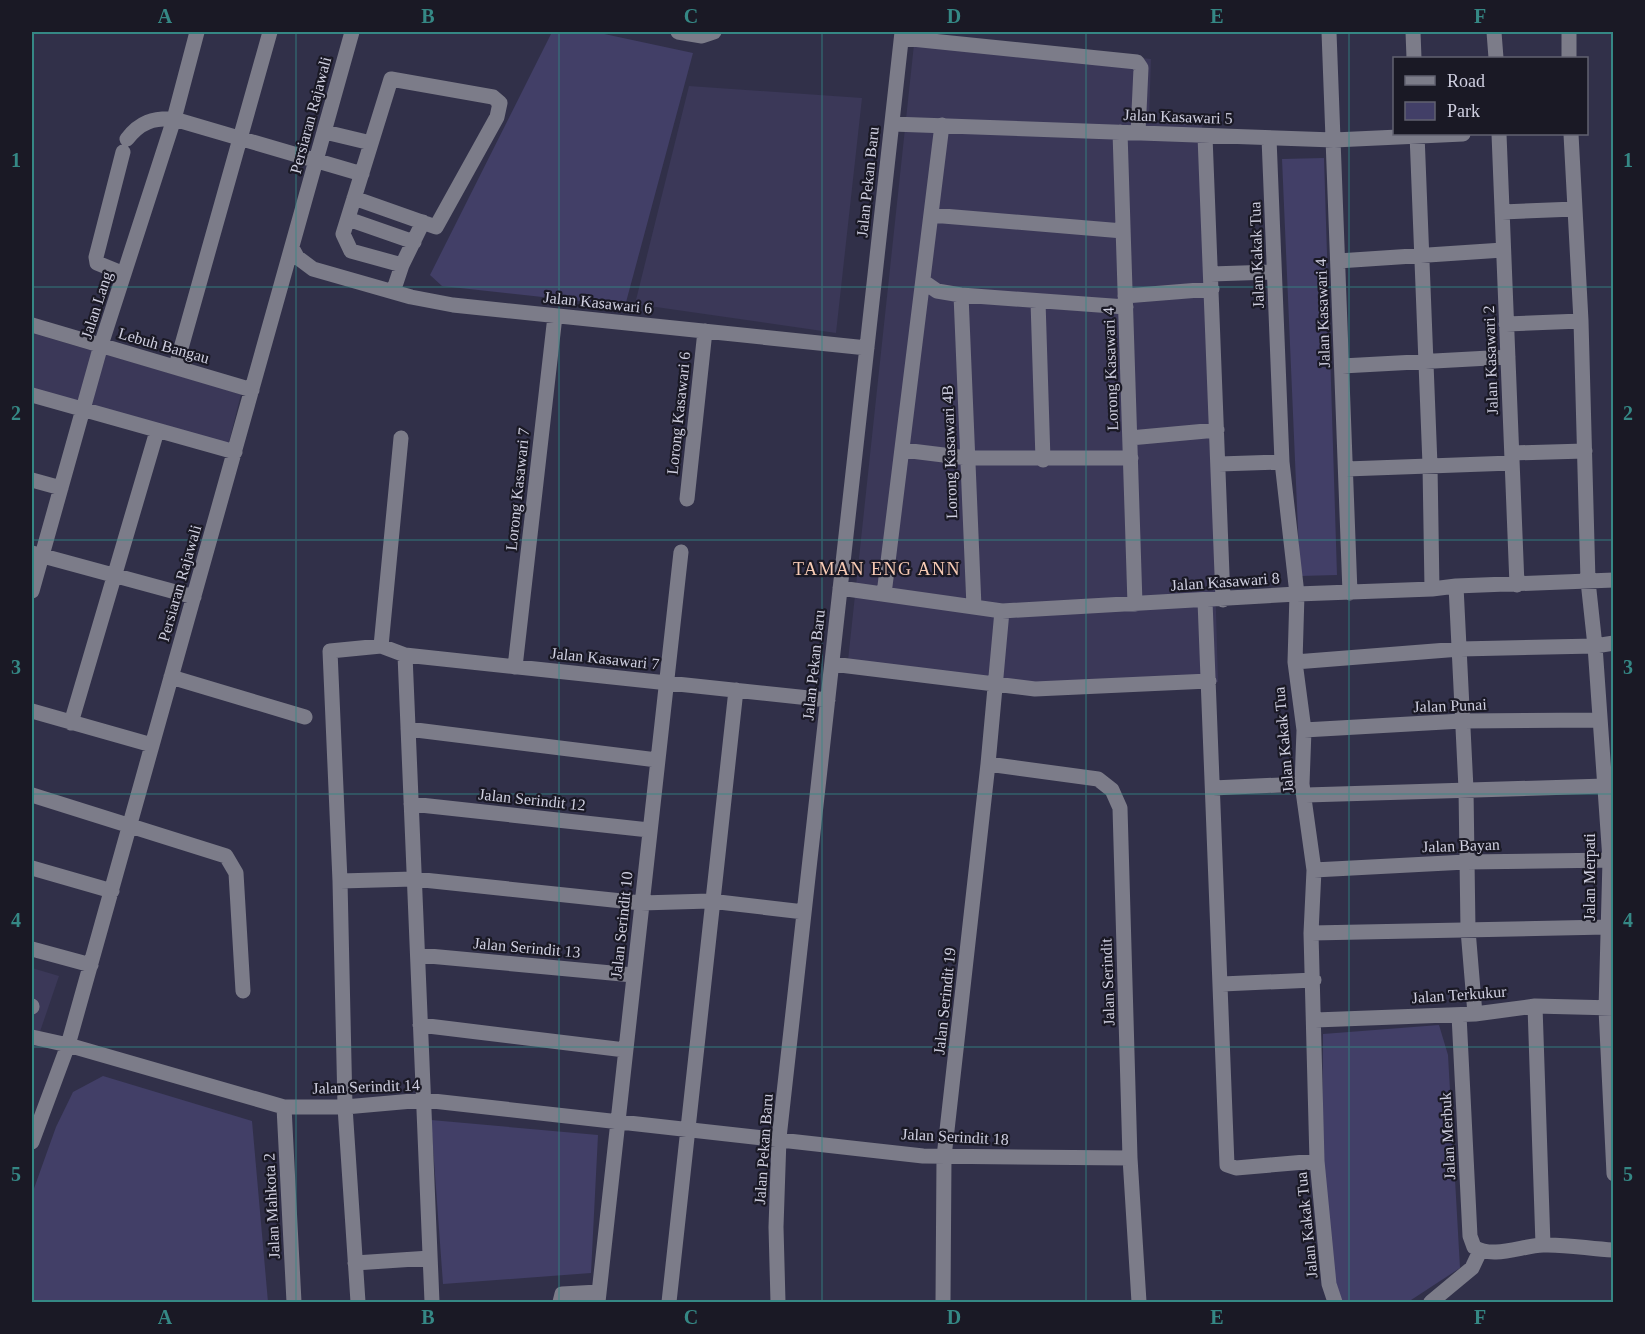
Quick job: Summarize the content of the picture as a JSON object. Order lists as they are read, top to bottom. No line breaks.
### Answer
{"streets":{"street":["Persiaran Rajawali","Jalan Kasawari 5","Jalan Pekan Baru","Jalan Kakak Tua","Jalan Kasawari 6","Jalan Lang","Jalan Kasawari 4","Lebuh Bangau","Jalan Kasawari 2","Lorong Kasawari 4","Lorong Kasawari 6","Lorong Kasawari 4B","Lorong Kasawari 7","Jalan Kasawari 8","Jalan Kasawari 7","Jalan Punai","Jalan Serindit 12","Jalan Bayan","Jalan Merpati","Jalan Serindit 10","Jalan Serindit 13","Jalan Serindit","Jalan Terkukur","Jalan Serindit 19","Jalan Serindit 14","Jalan Serindit 18","Jalan Merbuk","Jalan Mahkota 2"]},"crossings":[["Persiaran Rajawali","Lebuh Bangau"],["Persiaran Rajawali","Jalan Serindit 14"],["Jalan Kasawari 5","Jalan Pekan Baru"],["Jalan Kasawari 5","Jalan Kakak Tua"],["Jalan Kasawari 5","Jalan Kasawari 4"],["Jalan Kasawari 5","Lorong Kasawari 4"],["Jalan Pekan Baru","Jalan Kasawari 6"],["Jalan Pekan Baru","Jalan Kasawari 8"],["Jalan Pekan Baru","Jalan Kasawari 7"],["Jalan Pekan Baru","Jalan Serindit 14"],["Jalan Pekan Baru","Jalan Serindit 18"],["Jalan Kakak Tua","Jalan Kasawari 8"],["Jalan Kakak Tua","Jalan Punai"],["Jalan Kakak Tua","Jalan Bayan"],["Jalan Kakak Tua","Jalan Terkukur"],["Jalan Kasawari 6","Lorong Kasawari 6"],["Jalan Kasawari 6","Lorong Kasawari 7"],["Jalan Lang","Lebuh Bangau"],["Jalan Kasawari 4","Jalan Kasawari 8"],["Jalan Kasawari 2","Jalan Kasawari 8"],["Lorong Kasawari 4","Jalan Kasawari 8"],["Lorong Kasawari 4B","Jalan Kasawari 8"],["Lorong Kasawari 7","Jalan Kasawari 7"],["Jalan Kasawari 8","Jalan Merpati"],["Jalan Kasawari 8","Jalan Serindit 19"],["Jalan Kasawari 7","Jalan Serindit 10"],["Jalan Punai","Jalan Merpati"],["Jalan Serindit 12","Jalan Serindit 10"],["Jalan Bayan","Jalan Merpati"],["Jalan Merpati","Jalan Terkukur"],["Jalan Serindit 10","Jalan Serindit 13"],["Jalan Serindit 10","Jalan Serindit 14"],["Jalan Serindit","Jalan Serindit 19"],["Jalan Serindit","Jalan Serindit 18"],["Jalan Terkukur","Jalan Merbuk"],["Jalan Serindit 19","Jalan Serindit 18"],["Jalan Serindit 14","Jalan Serindit 18"],["Jalan Serindit 14","Jalan Mahkota 2"]],"districts":["TAMAN ENG ANN"],"legend":["Road","Park"],"grid":{"columns":["A","B","C","D","E","F"],"rows":["1","2","3","4","5"]}}
